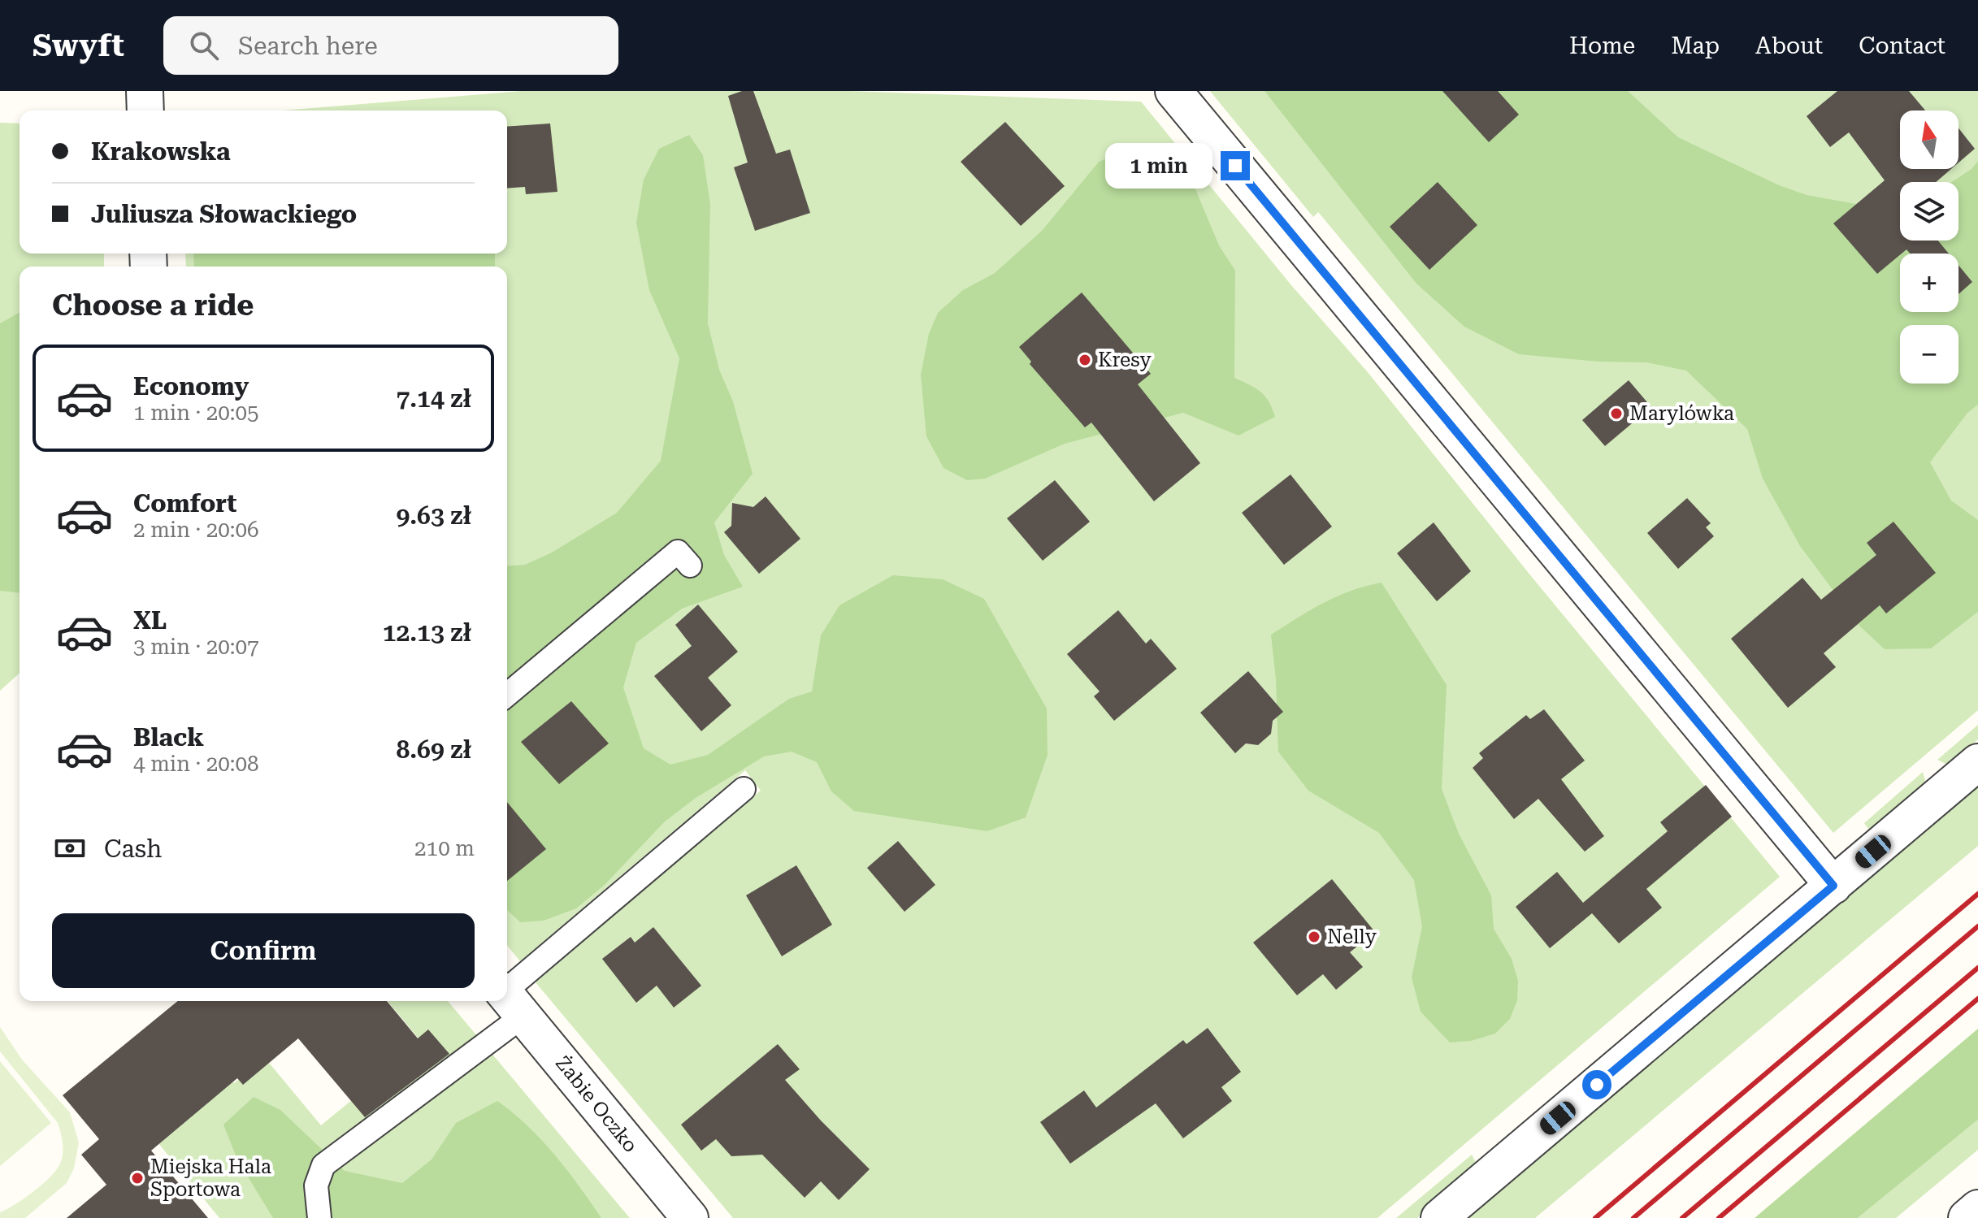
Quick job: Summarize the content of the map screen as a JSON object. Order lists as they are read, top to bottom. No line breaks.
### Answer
{"streets":{"street":["Żabie Oczko"]},"places":["Kresy","Marylówka","Nelly","Miejska Hala Sportowa"],"north":"top","page":{"header":"Swyft","search":"Search here","nav":["Home","Map","About","Contact"],"map_buttons":["+","−"],"banner":["Krakowska","Juliusza Słowackiego"],"bubble":"1 min","heading":"Choose a ride","list":[{"name":"Economy","note":"1 min · 20:05","value":"7.14 zł"},{"name":"Comfort","note":"2 min · 20:06","value":"9.63 zł"},{"name":"XL","note":"3 min · 20:07","value":"12.13 zł"},{"name":"Black","note":"4 min · 20:08","value":"8.69 zł"}],"pay":["Cash","210 m"],"buttons":"Confirm"}}
